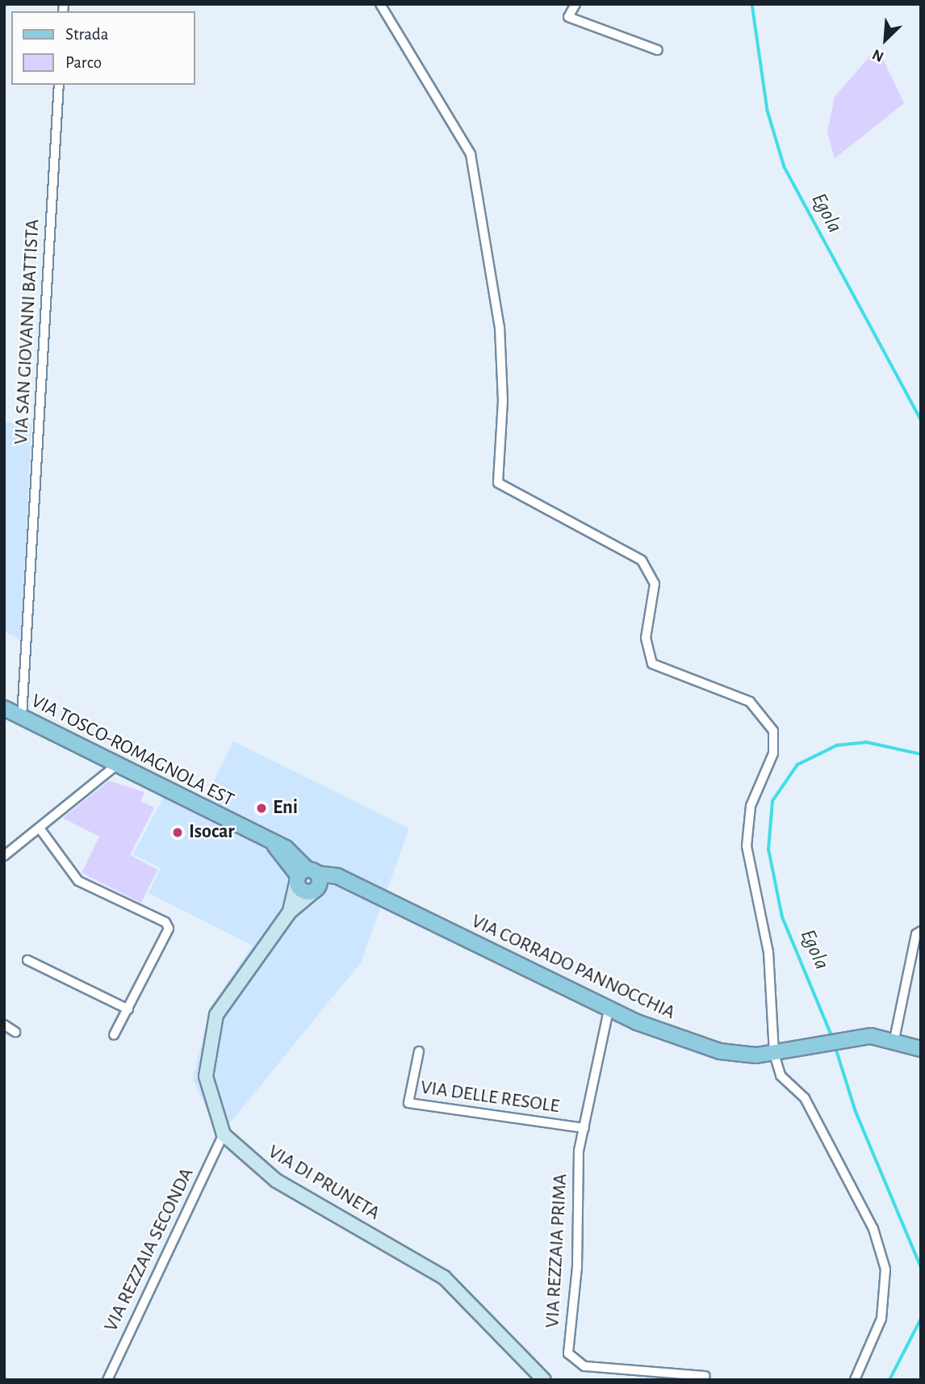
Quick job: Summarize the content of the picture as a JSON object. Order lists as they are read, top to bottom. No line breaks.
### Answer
{"streets":{"main road":["VIA TOSCO-ROMAGNOLA EST","VIA CORRADO PANNOCCHIA","VIA DI PRUNETA"],"street":["VIA SAN GIOVANNI BATTISTA","VIA DELLE RESOLE","VIA REZZAIA SECONDA","VIA REZZAIA PRIMA"]},"crossings":[["VIA SAN GIOVANNI BATTISTA","VIA TOSCO-ROMAGNOLA EST"],["VIA TOSCO-ROMAGNOLA EST","VIA CORRADO PANNOCCHIA"],["VIA CORRADO PANNOCCHIA","VIA REZZAIA PRIMA"],["VIA DELLE RESOLE","VIA REZZAIA PRIMA"],["VIA DI PRUNETA","VIA REZZAIA SECONDA"]],"water":["Egola"],"places":["Eni","Isocar"],"legend":["Strada","Parco"],"north":"bottom left"}
